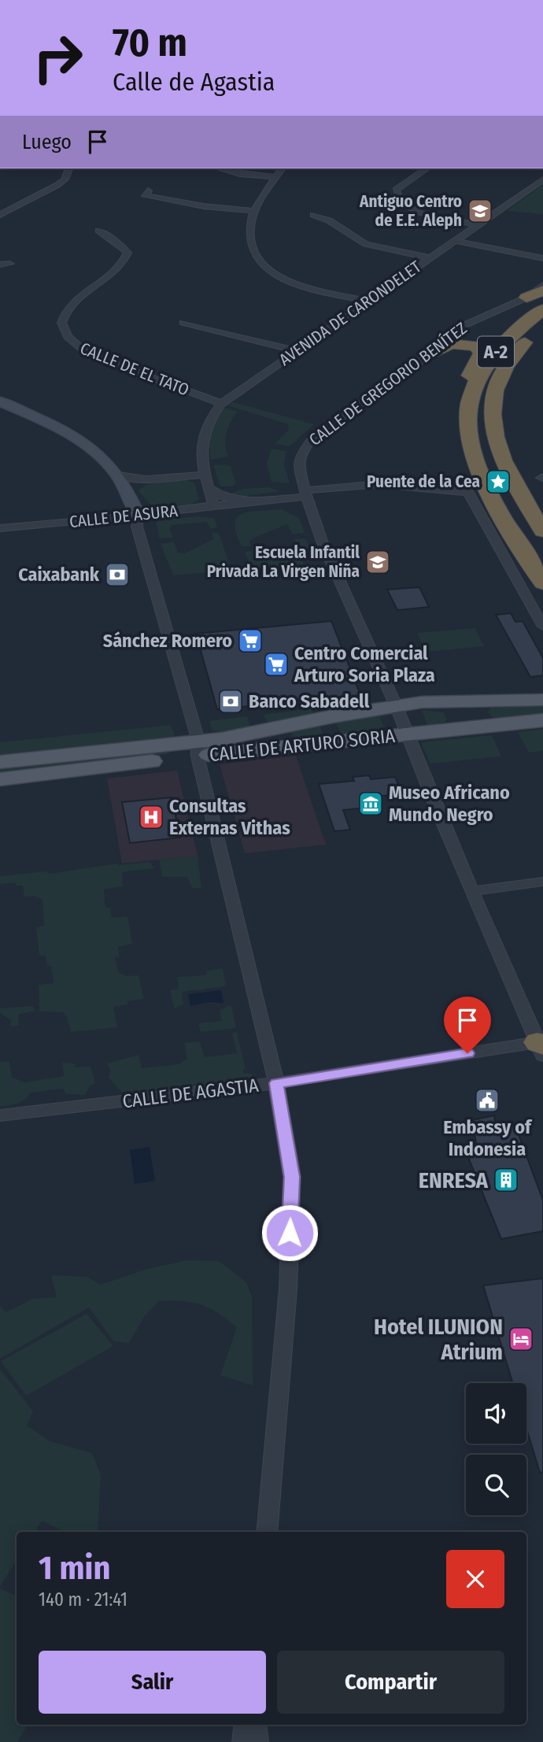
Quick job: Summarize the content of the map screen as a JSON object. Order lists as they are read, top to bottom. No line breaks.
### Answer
{"streets":{"highway":["A-2"],"main road":["CALLE DE ARTURO SORIA"],"street":["AVENIDA DE CARONDELET","CALLE DE EL TATO","CALLE DE GREGORIO BENÍTEZ","CALLE DE ASURA","CALLE DE AGASTIA"]},"crossings":[["AVENIDA DE CARONDELET","CALLE DE EL TATO"],["AVENIDA DE CARONDELET","CALLE DE ASURA"],["CALLE DE GREGORIO BENÍTEZ","CALLE DE ASURA"],["CALLE DE GREGORIO BENÍTEZ","CALLE DE ARTURO SORIA"]],"places":{"school or university":["Antiguo Centro de E.E. Aleph","Escuela Infantil Privada La Virgen Niña"],"place":["Puente de la Cea"],"bank":["Caixabank","Banco Sabadell"],"supermarket":["Sánchez Romero","Centro Comercial Arturo Soria Plaza"],"museum":["Museo Africano Mundo Negro"],"hospital":["Consultas Externas Vithas"],"public building":["Embassy of Indonesia"],"building":["ENRESA"],"hotel":["Hotel ILUNION Atrium"]},"page":{"turn":["70 m","Calle de Agastia"],"then":"Luego","heading":["1 min","140 m · 21:41"],"buttons":["Salir","Compartir"]}}
